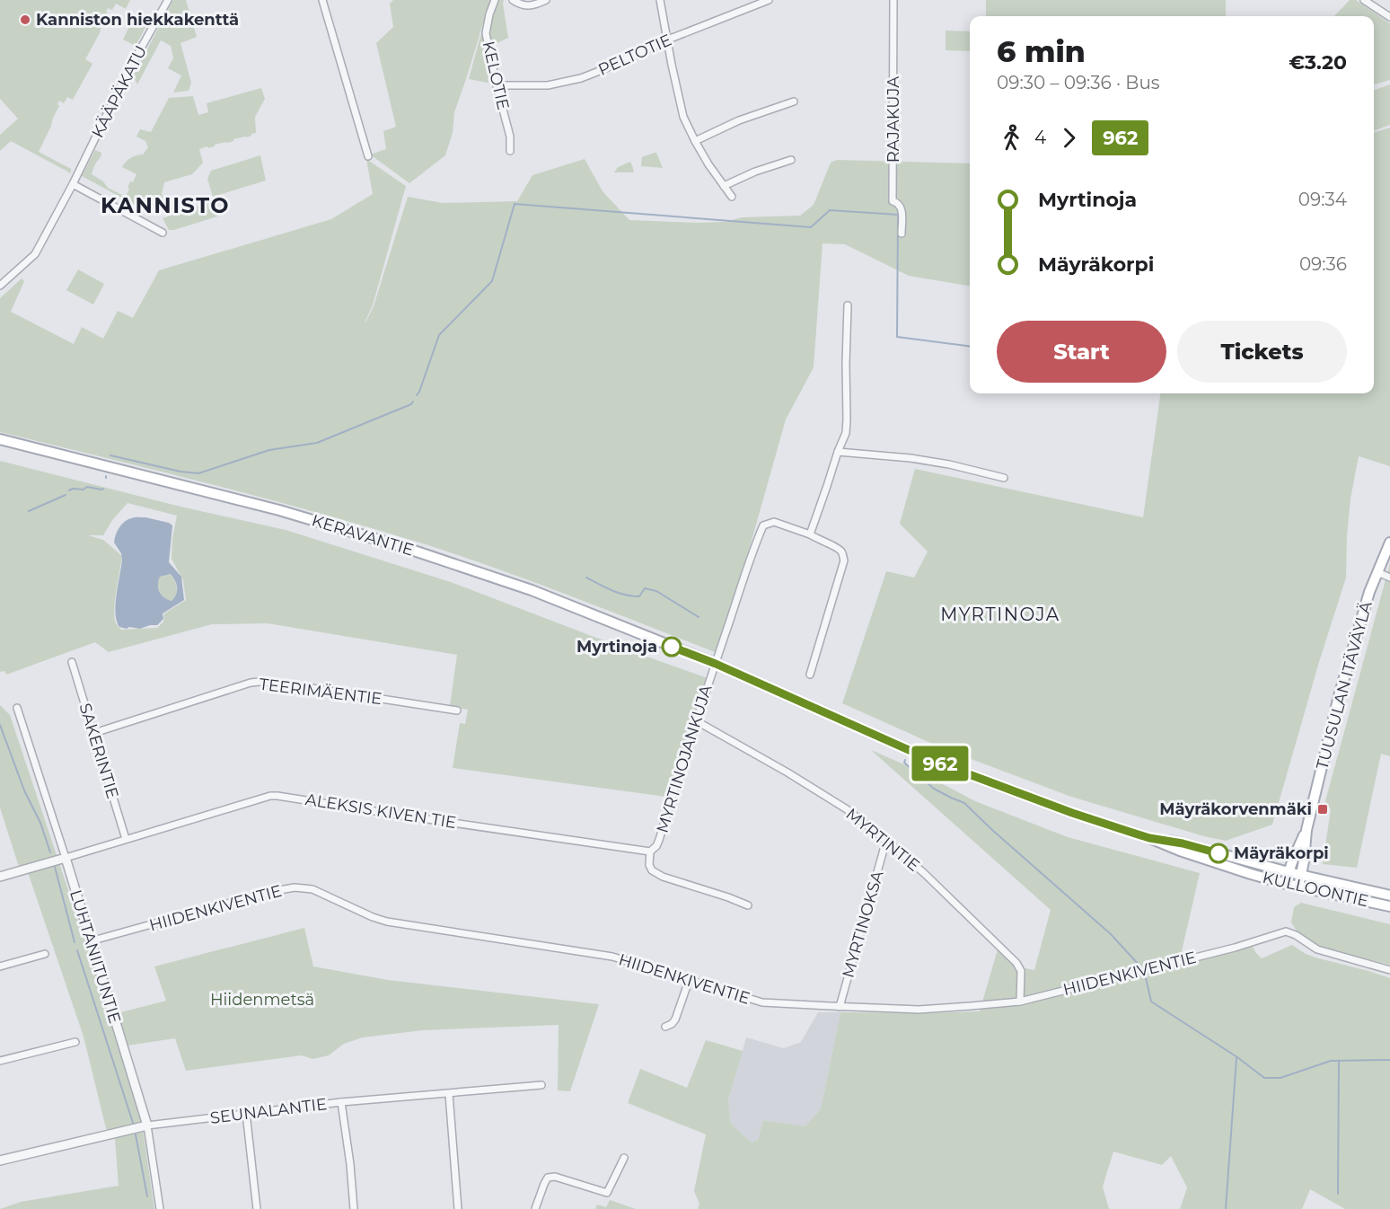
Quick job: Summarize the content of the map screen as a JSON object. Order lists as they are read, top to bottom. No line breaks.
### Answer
{"streets":{"main road":["KERAVANTIE","TUUSULAN ITÄVÄYLÄ","KULLOONTIE"],"street":["PELTOTIE","KELOTIE","KÄÄPÄKATU","RAJAKUJA","TEERIMÄENTIE","SAKERINTIE","MYRTINOJANKUJA","ALEKSIS KIVEN TIE","MYRTINTIE","HIIDENKIVENTIE","MYRTINOKSA","LUHTANIITUNTIE","SEUNALANTIE"]},"crossings":[["PELTOTIE","KELOTIE"],["KERAVANTIE","MYRTINOJANKUJA"],["KERAVANTIE","KULLOONTIE"],["TUUSULAN ITÄVÄYLÄ","KULLOONTIE"],["TEERIMÄENTIE","SAKERINTIE"],["SAKERINTIE","ALEKSIS KIVEN TIE"],["MYRTINOJANKUJA","ALEKSIS KIVEN TIE"],["MYRTINOJANKUJA","MYRTINTIE"],["MYRTINOJANKUJA","KULLOONTIE"],["ALEKSIS KIVEN TIE","LUHTANIITUNTIE"],["MYRTINTIE","HIIDENKIVENTIE"],["MYRTINTIE","MYRTINOKSA"],["HIIDENKIVENTIE","MYRTINOKSA"],["HIIDENKIVENTIE","LUHTANIITUNTIE"],["LUHTANIITUNTIE","SEUNALANTIE"]],"districts":["KANNISTO","MYRTINOJA"],"parks":["Hiidenmetsä"],"places":{"other":["Kanniston hiekkakenttä","Myrtinoja","Mäyräkorpi"],"transit":["Mäyräkorvenmäki"]},"lines":["bus line 962"],"page":{"on_map":"962","heading":["6 min","09:30 – 09:36 · Bus","€3.20"],"legs":["4","962"],"list":[{"name":"Myrtinoja","value":"09:34"},{"name":"Mäyräkorpi","value":"09:36"}],"buttons":["Start","Tickets"]}}
